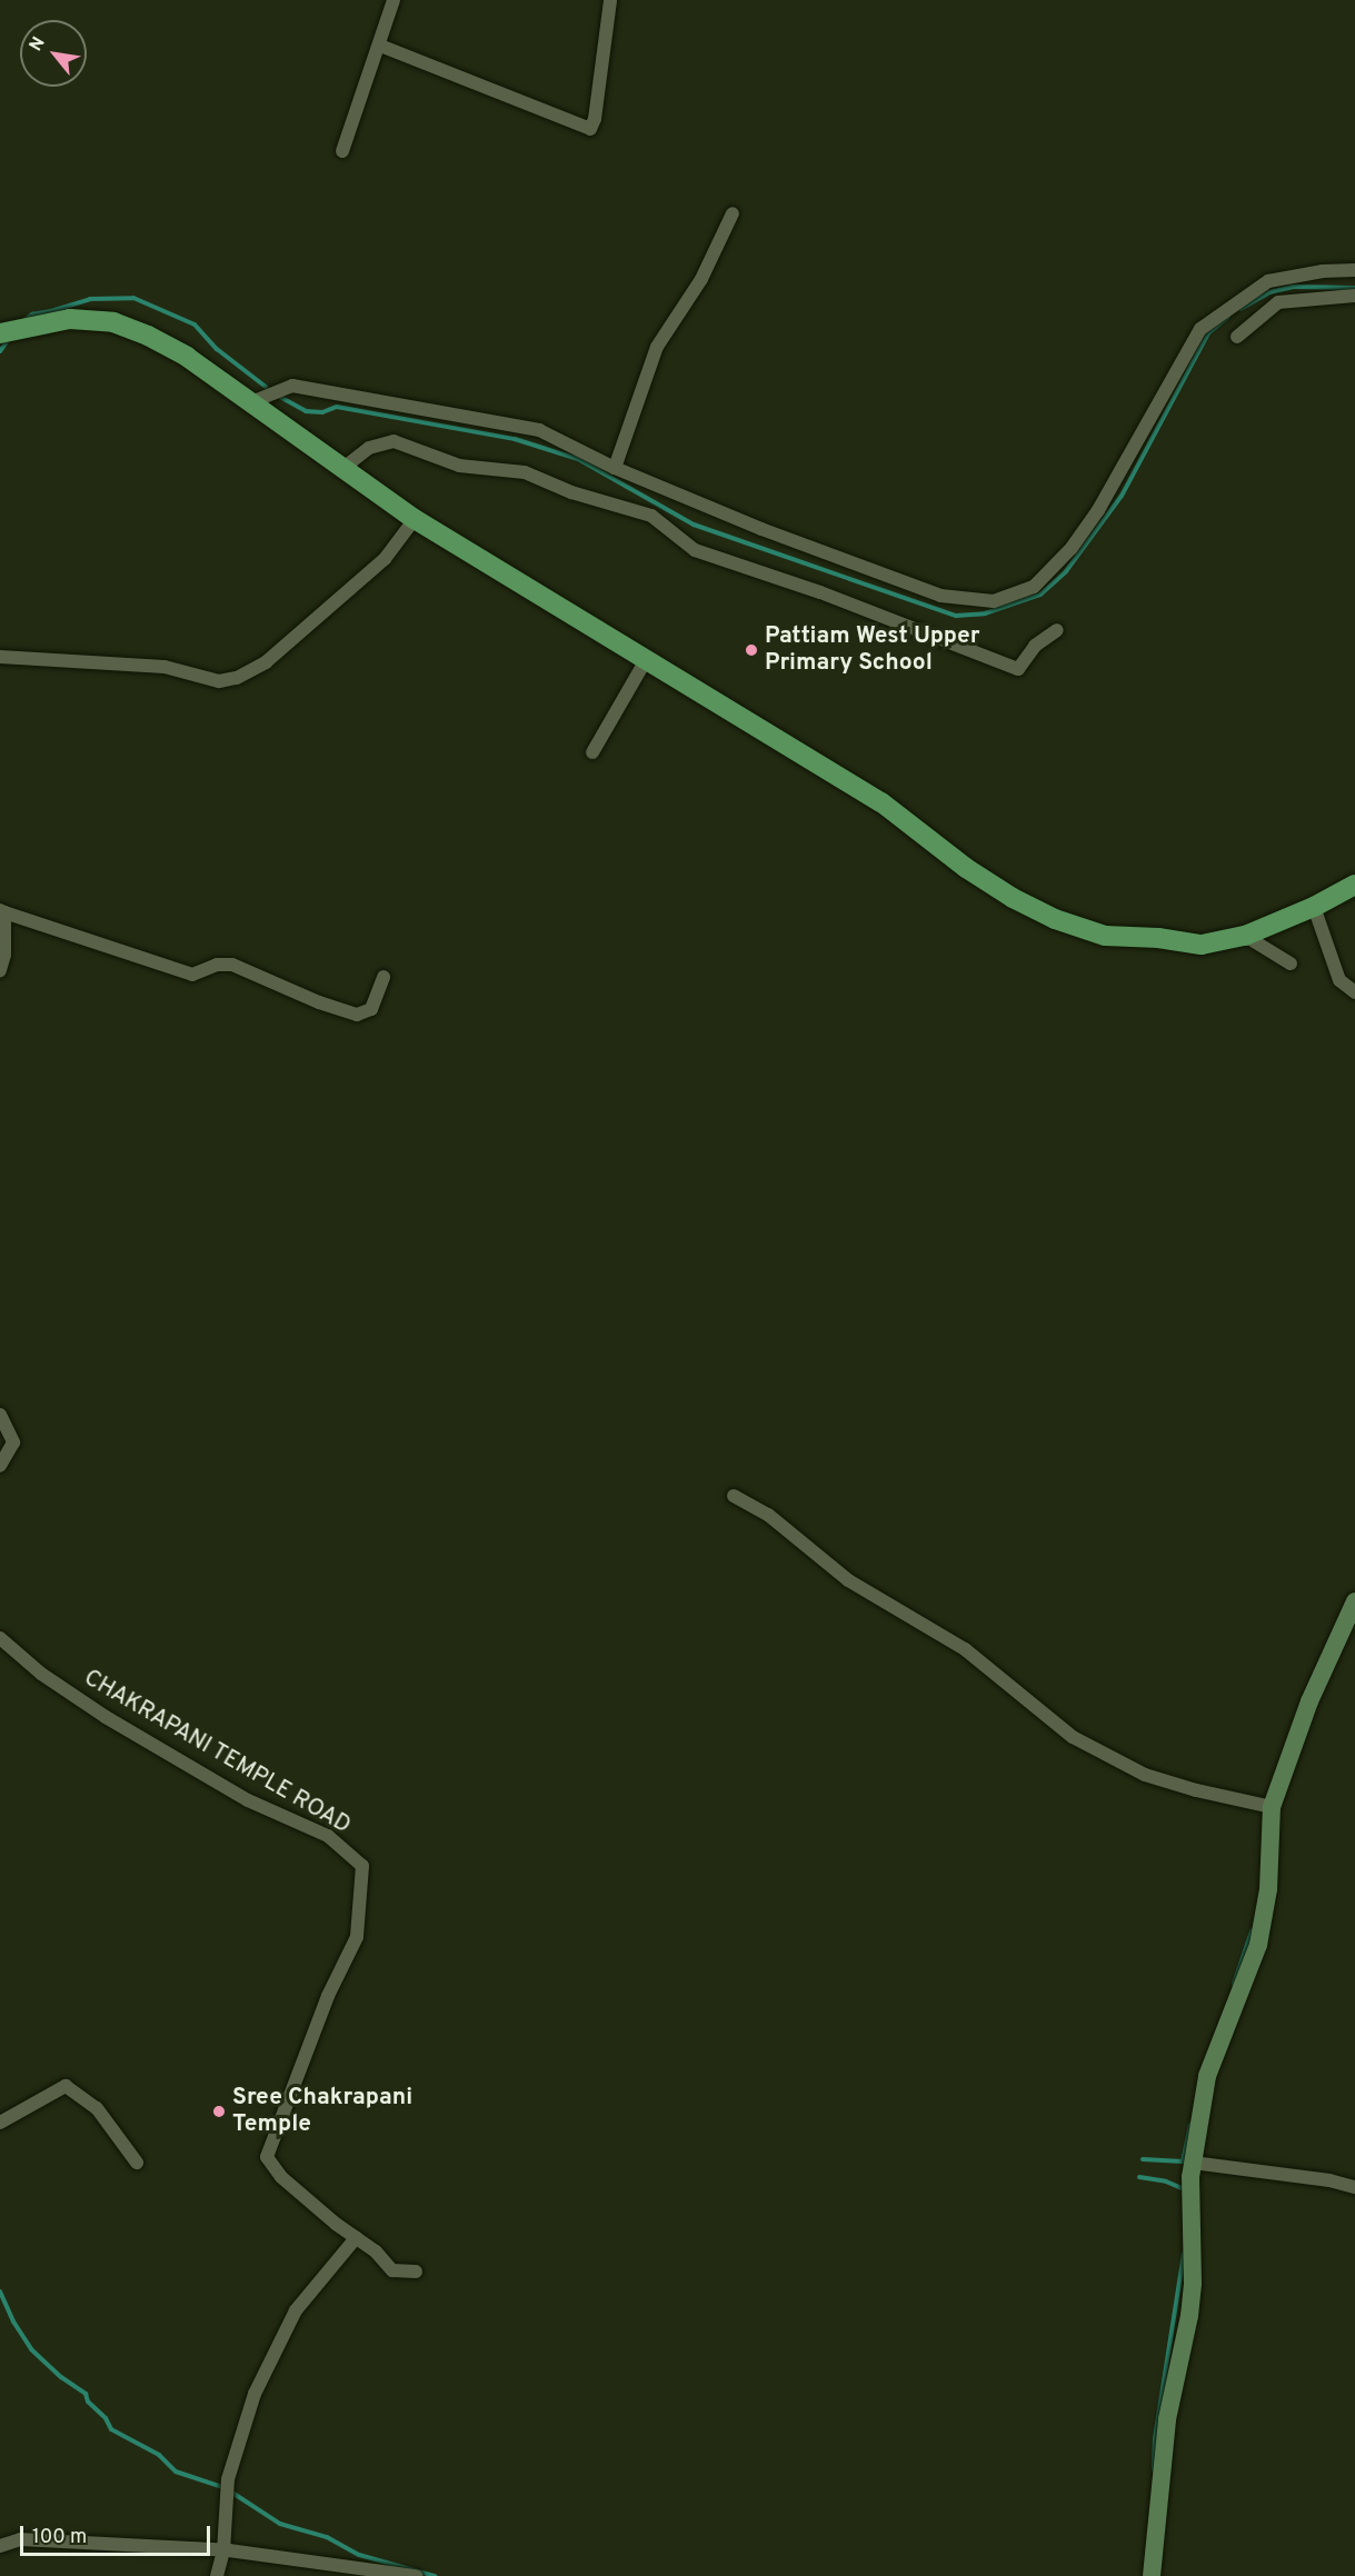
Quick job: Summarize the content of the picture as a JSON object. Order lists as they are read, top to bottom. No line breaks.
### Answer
{"streets":{"street":["CHAKRAPANI TEMPLE ROAD"]},"places":["Pattiam West Upper Primary School","Sree Chakrapani Temple"],"scale_bar":"100 m","north":"top left"}
